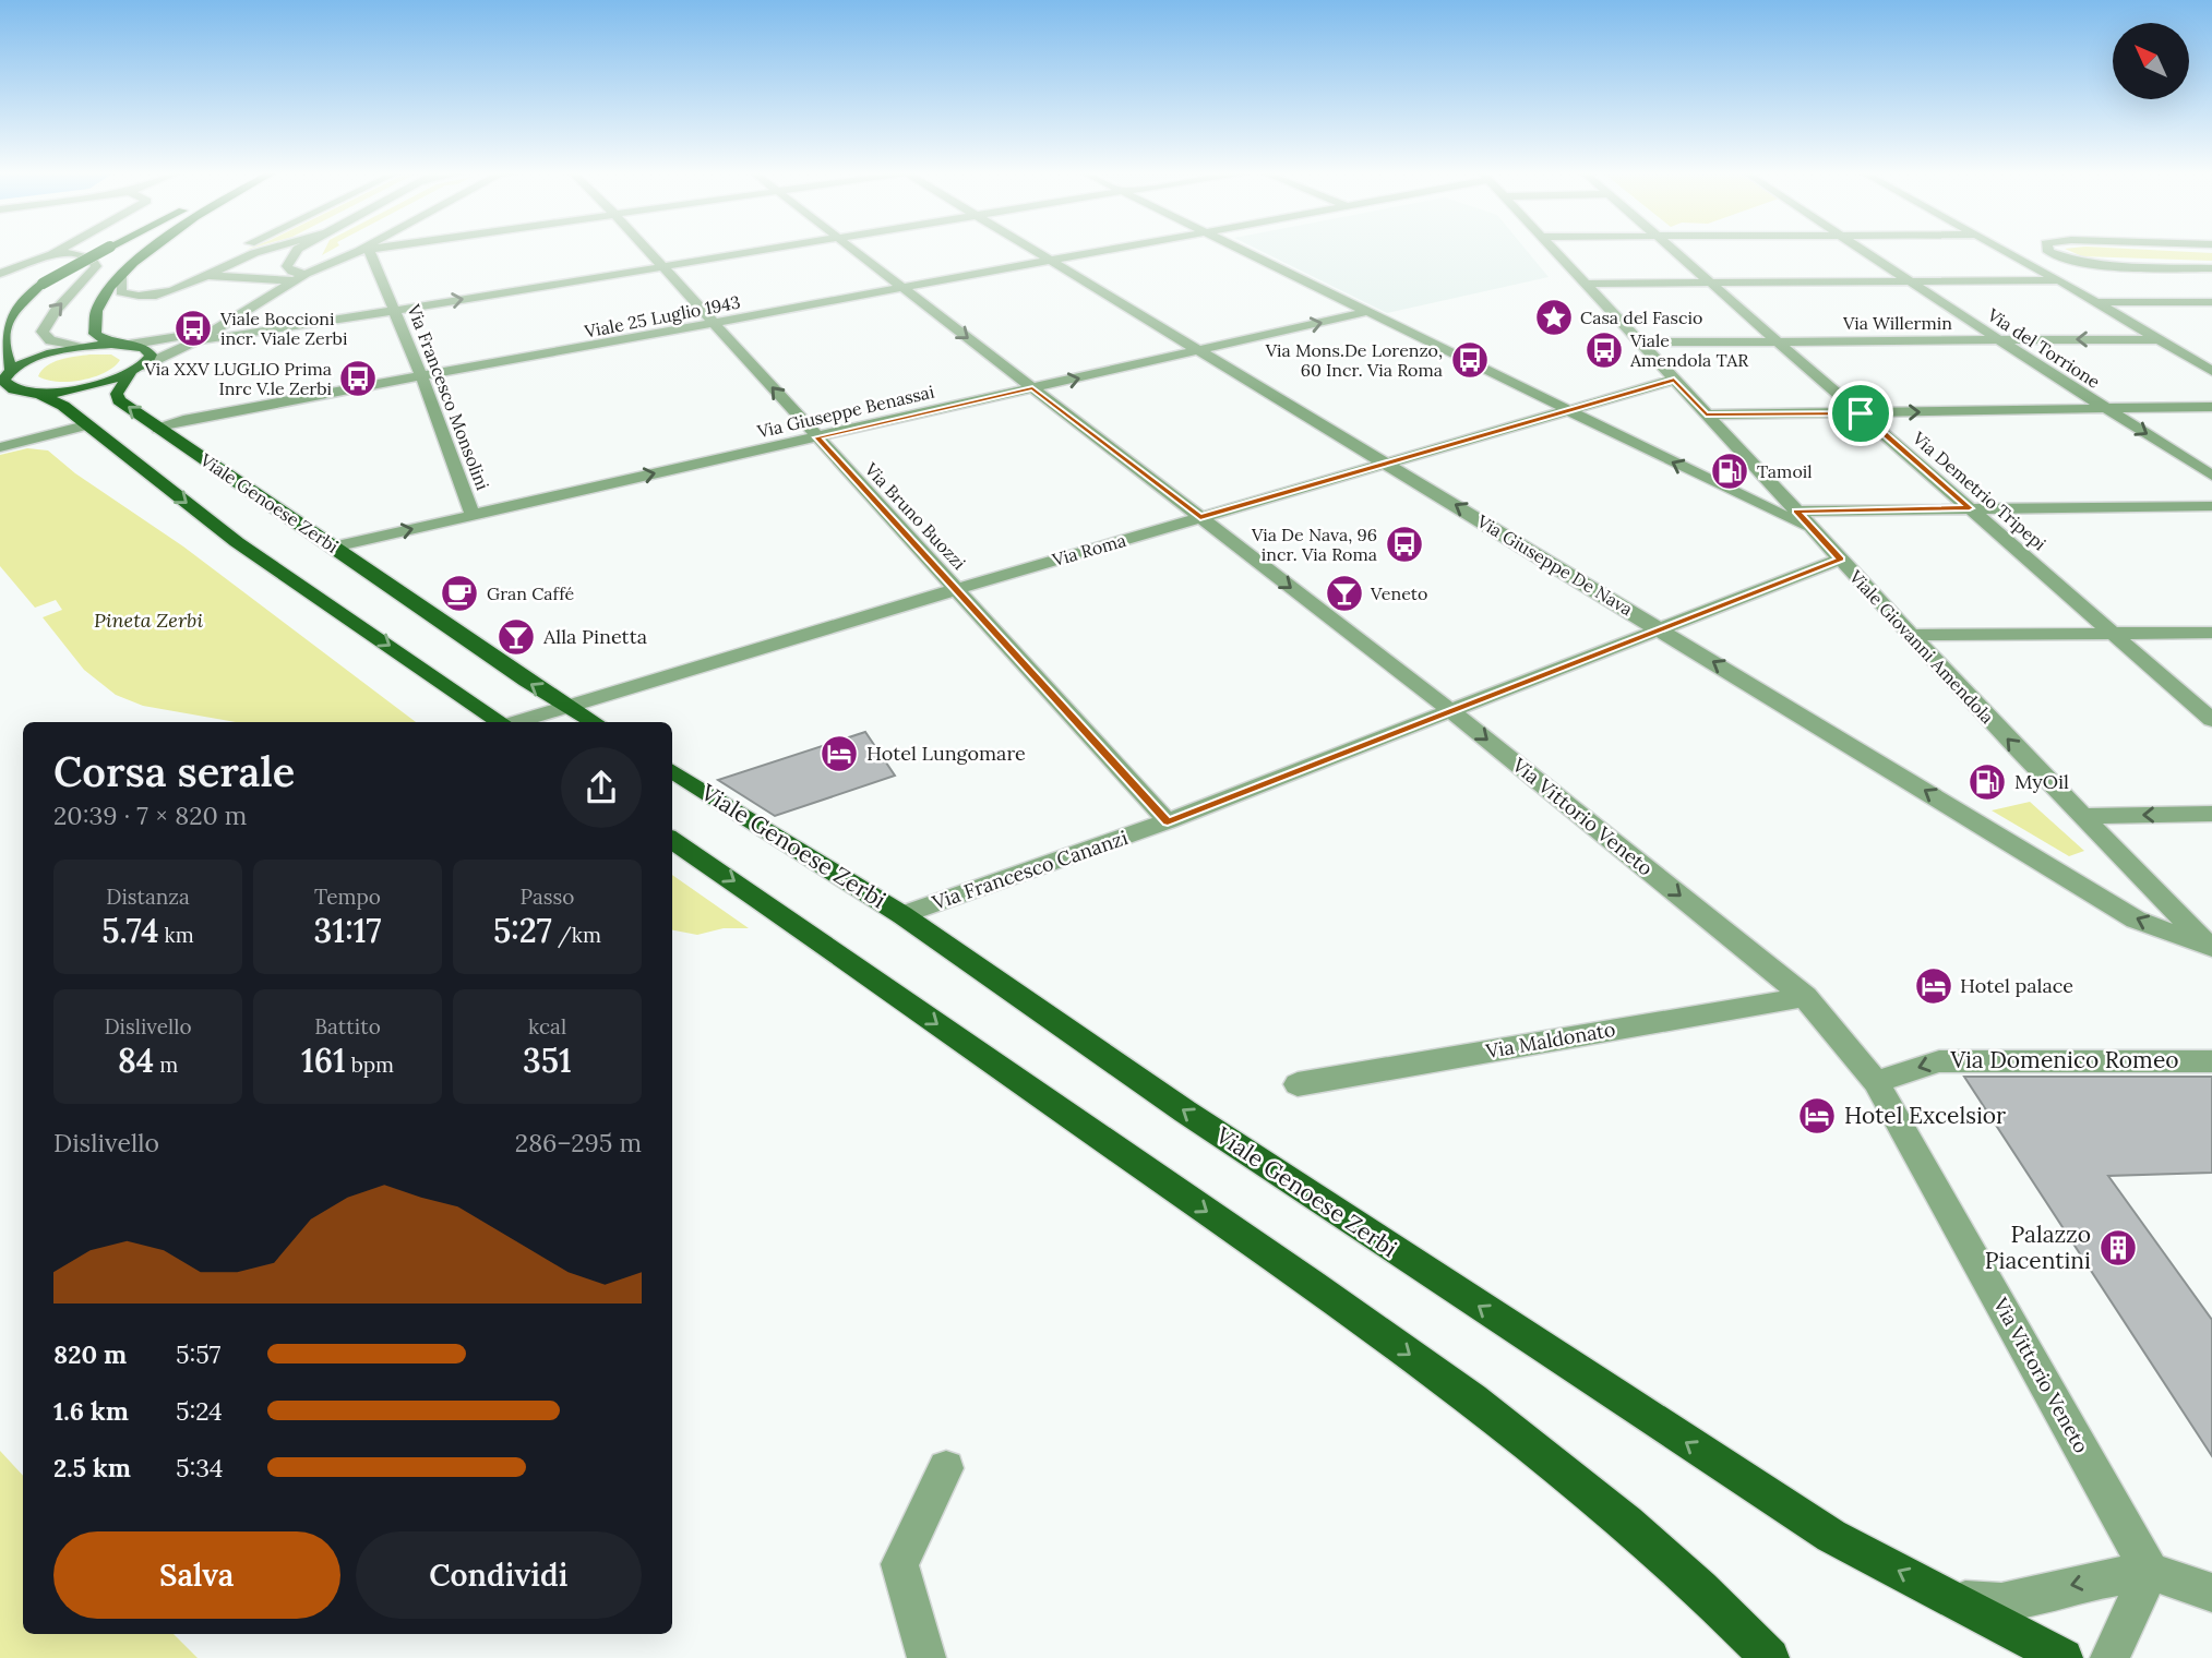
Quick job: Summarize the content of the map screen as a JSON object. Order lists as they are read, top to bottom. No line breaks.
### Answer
{"streets":{"main road":["Viale Genoese Zerbi"],"street":["Viale 25 Luglio 1943","Via Willermin","Via del Torrione","Via Francesco Monsolini","Via Giuseppe Benassai","Via Demetrio Tripepi","Via Bruno Buozzi","Via Roma","Via Giuseppe De Nava","Viale Giovanni Amendola","Via Vittorio Veneto","Via Francesco Cananzi","Via Maldonato","Via Domenico Romeo"]},"crossings":[["Viale 25 Luglio 1943","Via Francesco Monsolini"],["Viale 25 Luglio 1943","Viale Genoese Zerbi"],["Viale 25 Luglio 1943","Via Bruno Buozzi"],["Viale 25 Luglio 1943","Via Giuseppe De Nava"],["Viale 25 Luglio 1943","Via Vittorio Veneto"],["Via Willermin","Via del Torrione"],["Via Willermin","Via Demetrio Tripepi"],["Via Willermin","Viale Giovanni Amendola"],["Via Francesco Monsolini","Via Giuseppe Benassai"],["Via Giuseppe Benassai","Viale Genoese Zerbi"],["Via Giuseppe Benassai","Via Bruno Buozzi"],["Via Giuseppe Benassai","Via Giuseppe De Nava"],["Via Giuseppe Benassai","Via Vittorio Veneto"],["Viale Genoese Zerbi","Via Roma"],["Viale Genoese Zerbi","Via Vittorio Veneto"],["Viale Genoese Zerbi","Via Francesco Cananzi"],["Via Bruno Buozzi","Via Roma"],["Via Bruno Buozzi","Via Francesco Cananzi"],["Via Roma","Via Giuseppe De Nava"],["Via Roma","Viale Giovanni Amendola"],["Via Roma","Via Vittorio Veneto"],["Via Giuseppe De Nava","Viale Giovanni Amendola"],["Via Giuseppe De Nava","Via Francesco Cananzi"],["Viale Giovanni Amendola","Via Francesco Cananzi"],["Via Vittorio Veneto","Via Francesco Cananzi"],["Via Vittorio Veneto","Via Maldonato"],["Via Vittorio Veneto","Via Domenico Romeo"]],"one_way":["Via Giuseppe Benassai","Via Vittorio Veneto","Via Domenico Romeo"],"parks":["Pineta Zerbi"],"places":{"place":["Casa del Fascio"],"bus stop":["Viale Boccioni incr. Viale Zerbi","Viale Amendola TAR","Via Mons.De Lorenzo, 60 Incr. Via Roma","Via XXV LUGLIO Prima Inrc V.le Zerbi","Via De Nava, 96 incr. Via Roma"],"fuel station":["Tamoil","MyOil"],"cafe":["Gran Caffé"],"bar":["Veneto","Alla Pinetta"],"hotel":["Hotel Lungomare","Hotel palace","Hotel Excelsior"],"building":["Palazzo Piacentini"]},"north":"top left","page":{"heading":["Corsa serale","20:39 · 7 × 820 m"],"stats":[["Distanza","5.74 km"],["Tempo","31:17"],["Passo","5:27 /km"],["Dislivello","84 m"],["Battito","161 bpm"],["kcal","351"]],"chart":["Dislivello","286–295 m"],"list":[{"name":"820 m","note":"5:57"},{"name":"1.6 km","note":"5:24"},{"name":"2.5 km","note":"5:34"}],"buttons":["Salva","Condividi"]}}
